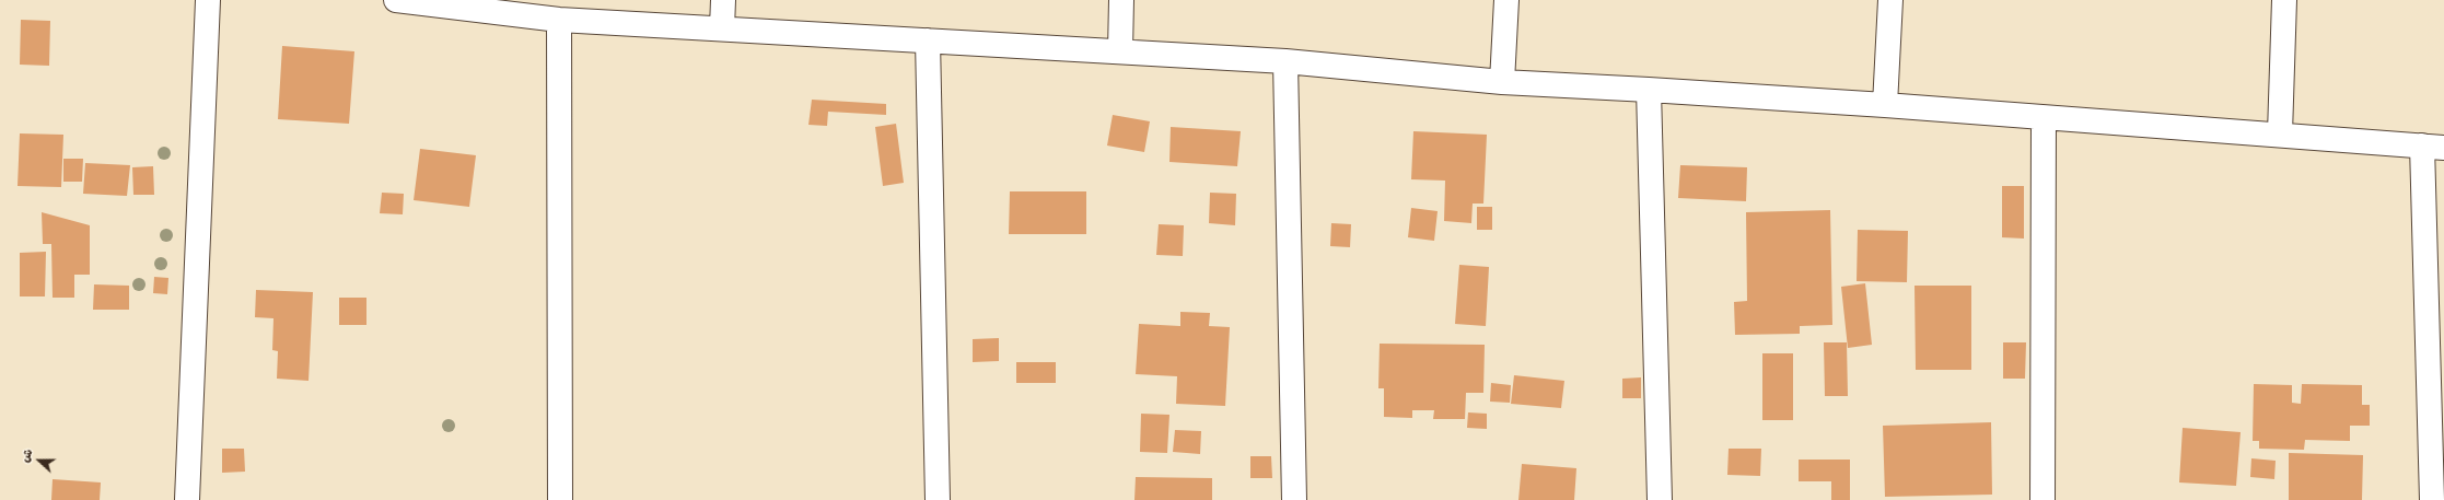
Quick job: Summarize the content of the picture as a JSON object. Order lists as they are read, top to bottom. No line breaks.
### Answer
{"north":"left"}
